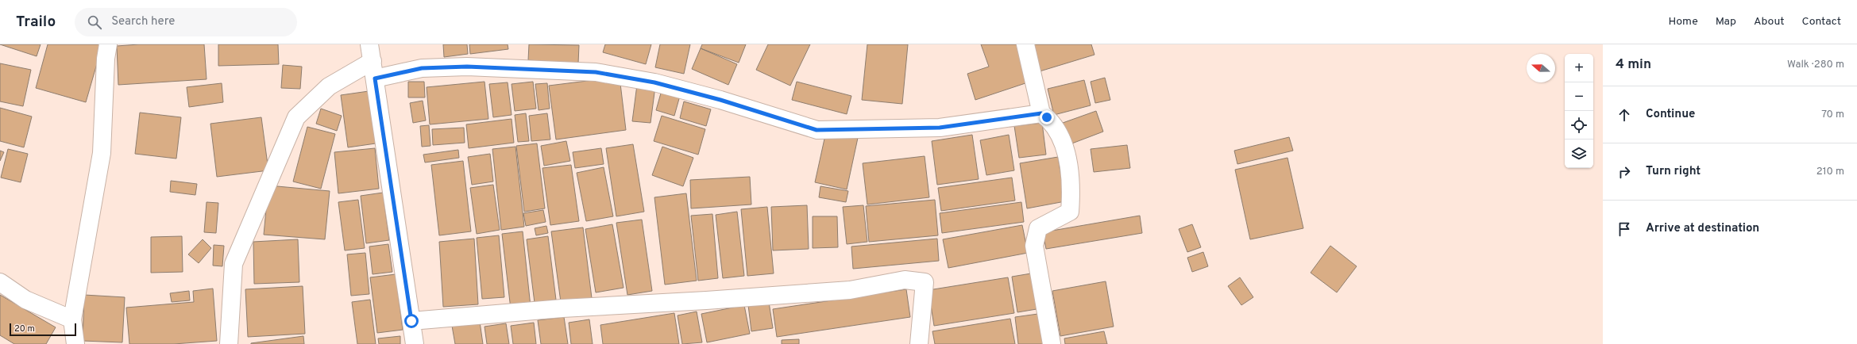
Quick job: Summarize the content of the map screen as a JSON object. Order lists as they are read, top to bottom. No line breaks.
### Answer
{"scale_bar":"20 m","north":"left","page":{"header":"Trailo","search":"Search here","nav":["Home","Map","About","Contact"],"heading":["4 min","Walk · 280 m"],"map_buttons":["+","−"],"list":[["Continue","70 m"],["Turn right","210 m"],"Arrive at destination"],"scale":"20 m"}}
